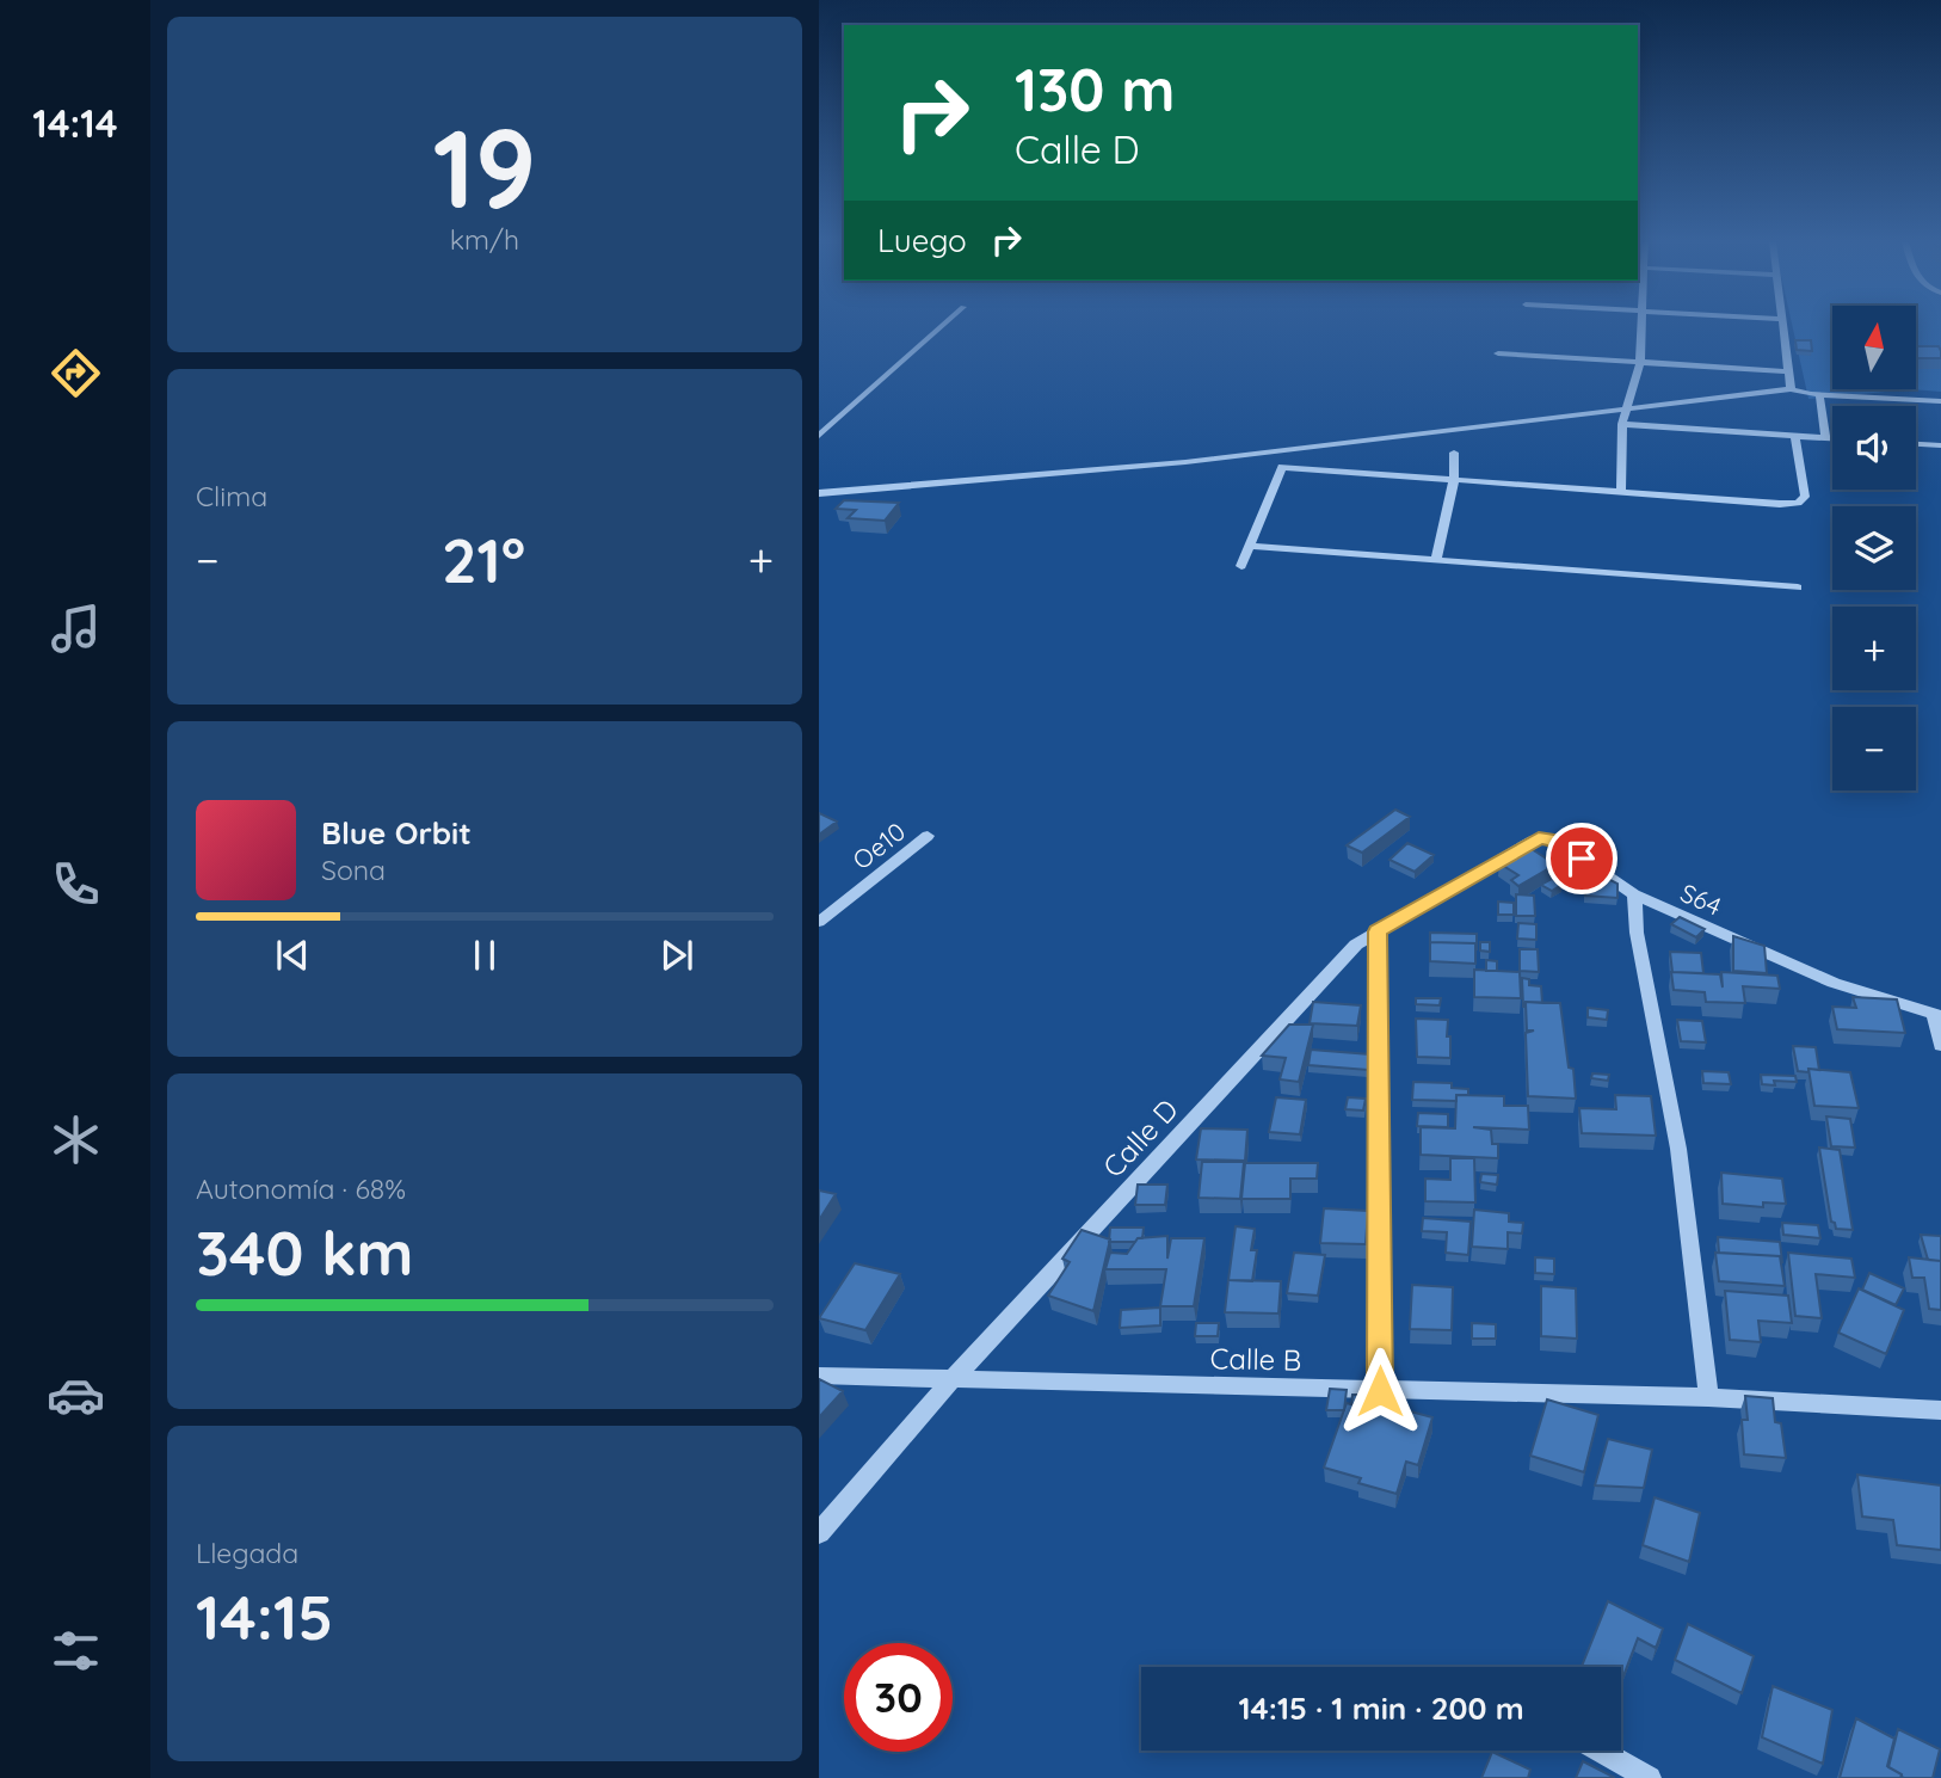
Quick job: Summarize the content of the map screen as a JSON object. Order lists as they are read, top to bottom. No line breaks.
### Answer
{"streets":{"street":["Oe10","S64","Calle D","Calle B"]},"crossings":[["S64","Calle D"],["Calle D","Calle B"]],"north":"top","page":{"tabs":"14:14","tile":[["19","km/h"],"Clima",["Autonomía · 68%","340 km"],["Llegada","14:15"]],"turn":["130 m","Calle D"],"then":"Luego","map_buttons":["+","−"],"heat":["−","21°","+"],"song":["Blue Orbit","Sona"],"limit":"30","trip":"14:15 · 1 min · 200 m"}}
